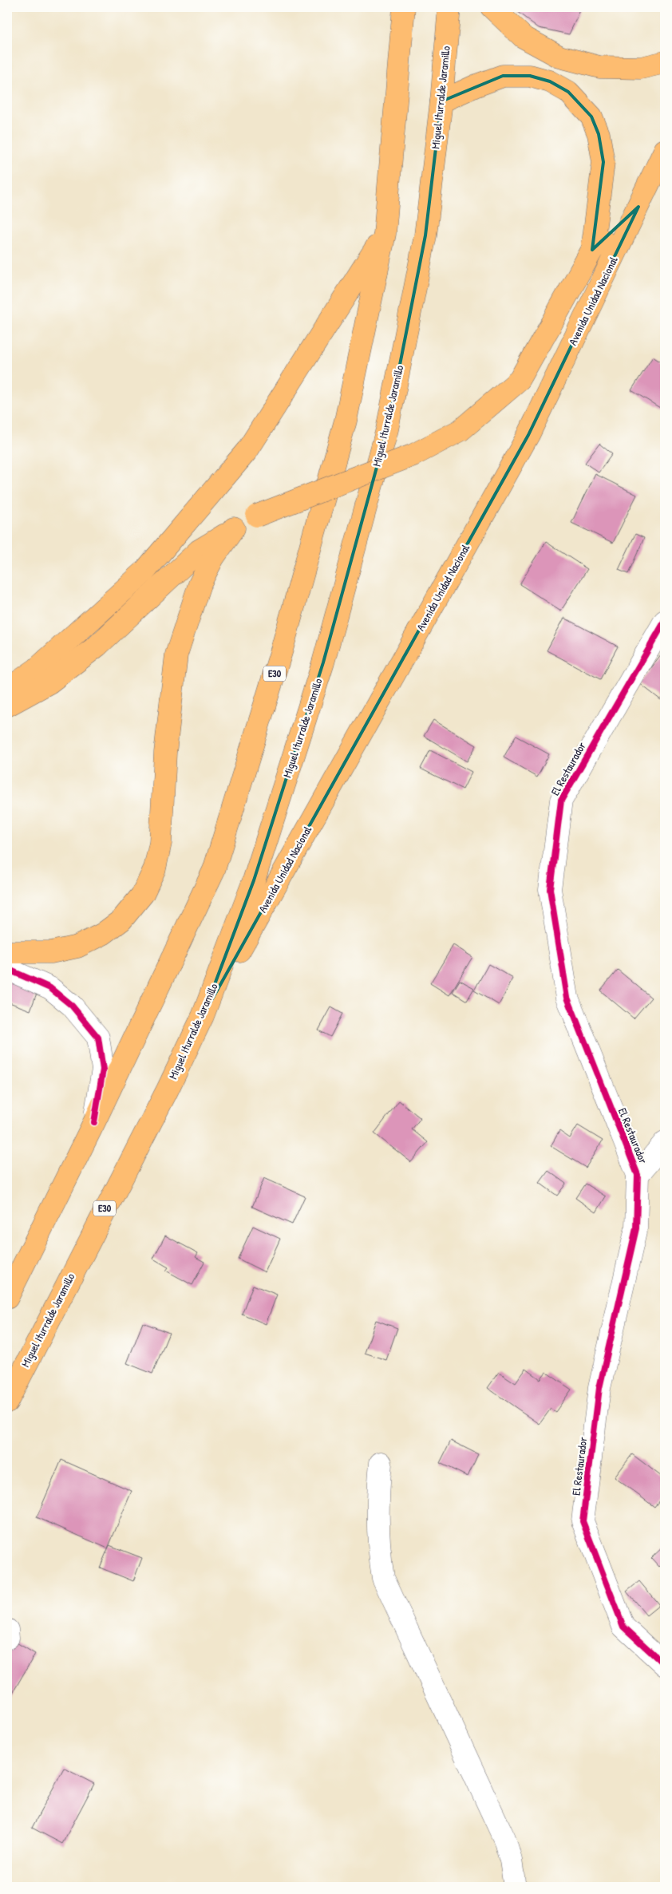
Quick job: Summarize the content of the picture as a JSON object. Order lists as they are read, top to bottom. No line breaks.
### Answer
{"streets":{"main road":["Miguel Iturralde Jaramillo","Avenida Unidad Nacional","E30"],"street":["El Restaurador"]},"crossings":[["Miguel Iturralde Jaramillo","Avenida Unidad Nacional"]]}
